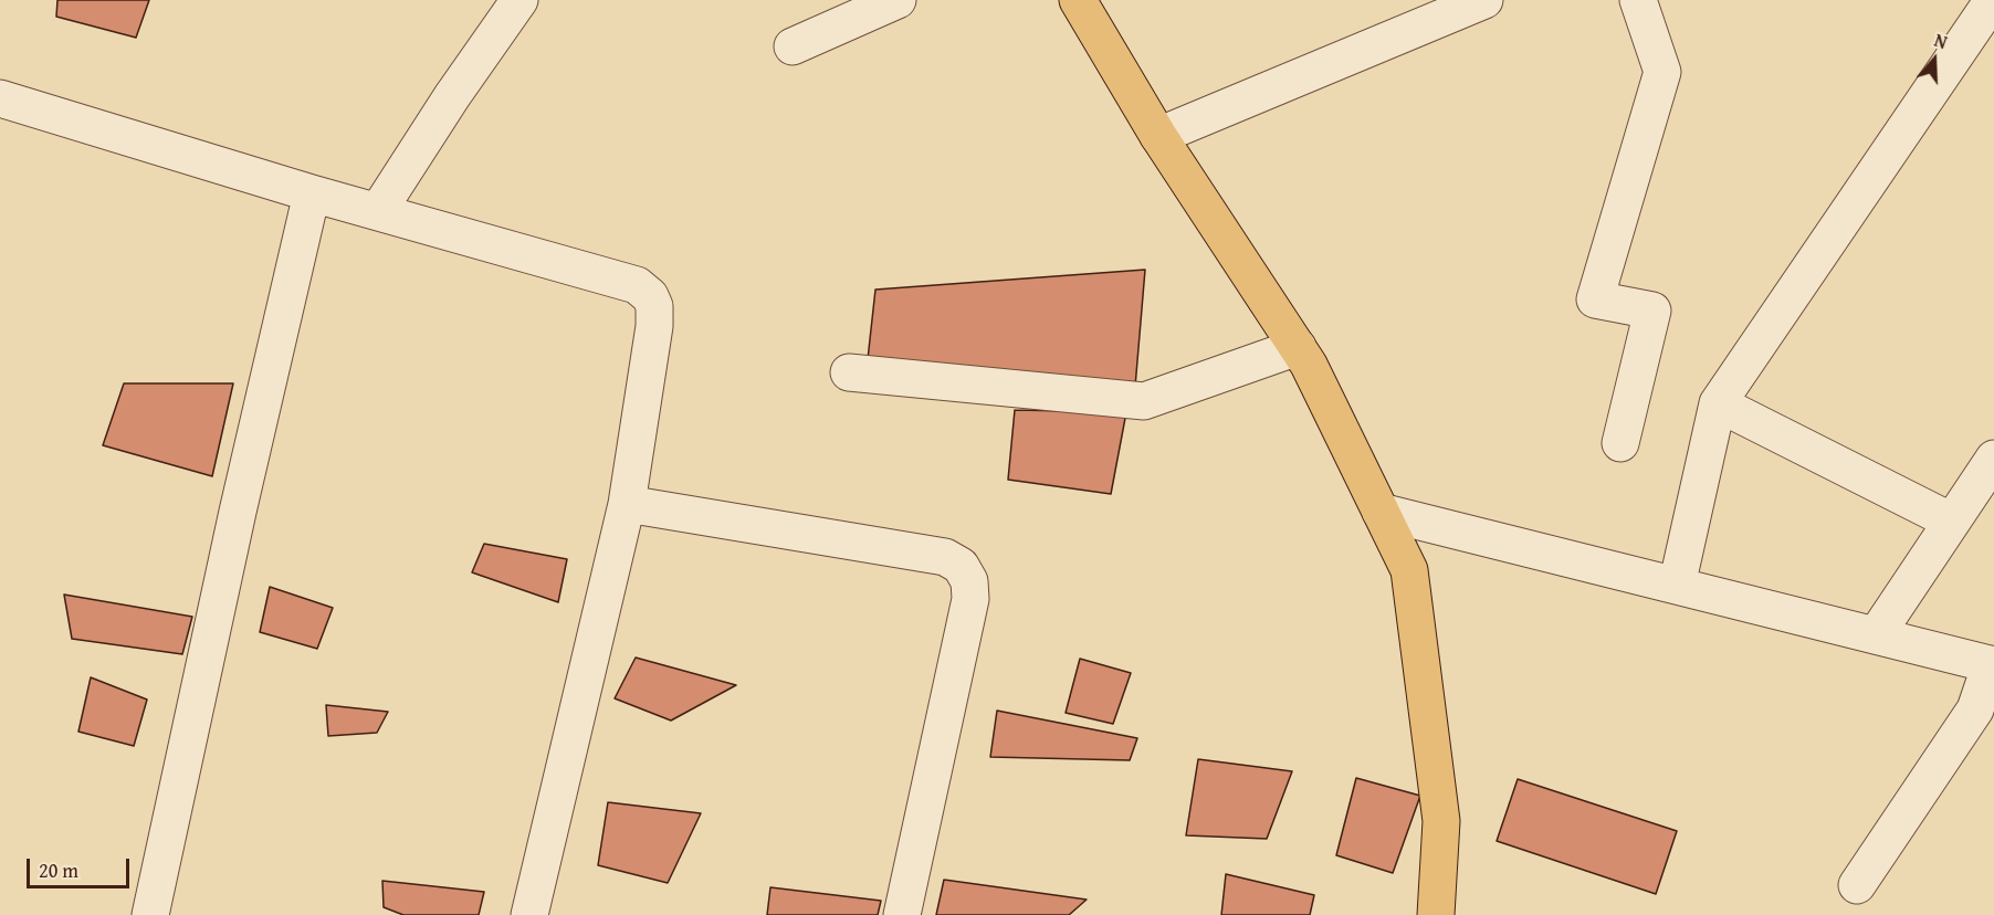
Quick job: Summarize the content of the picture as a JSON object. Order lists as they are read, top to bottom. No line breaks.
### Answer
{"scale_bar":"20 m","north":"top"}
